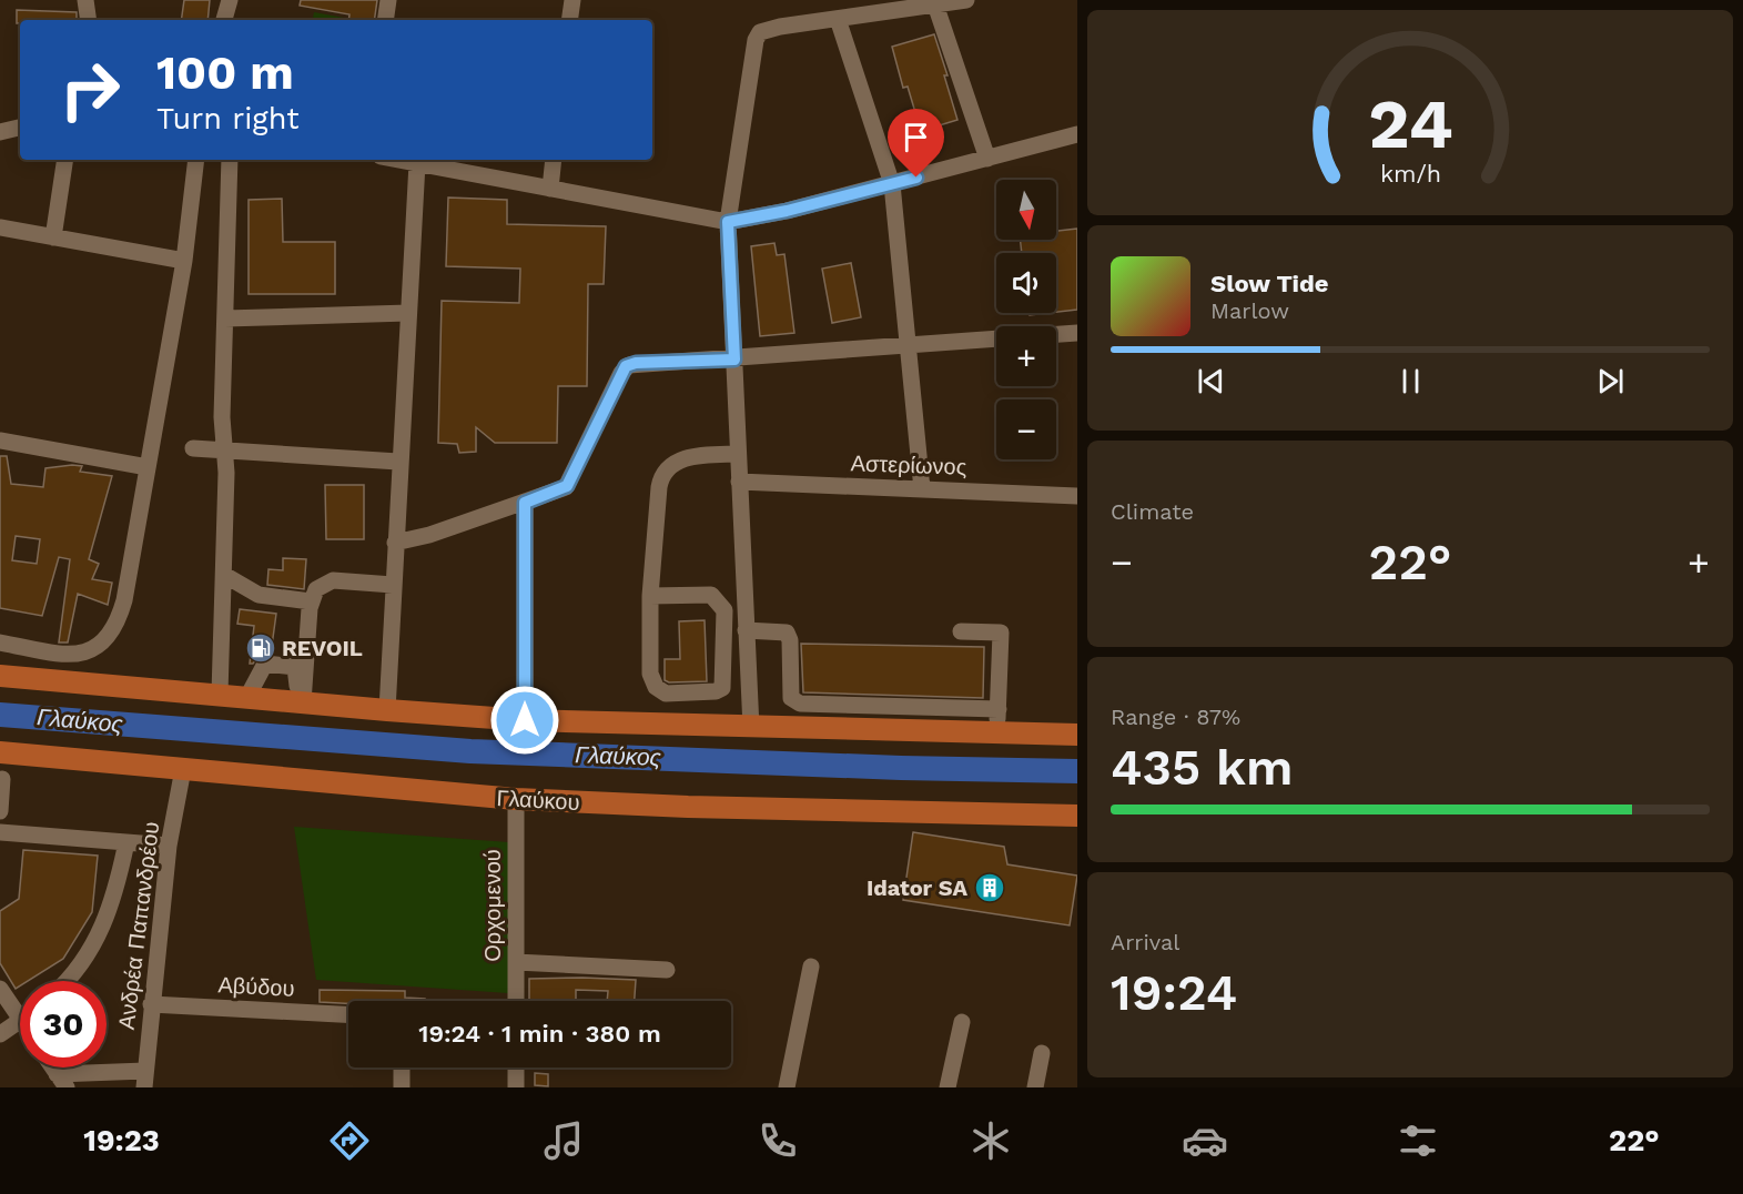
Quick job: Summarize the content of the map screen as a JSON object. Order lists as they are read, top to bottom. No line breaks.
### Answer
{"streets":{"main road":["Γλαύκου"],"street":["Αστερίωνος","Ορχομενού","Ανδρέα Παπανδρέου","Αβύδου"]},"crossings":[["Γλαύκου","Ορχομενού"],["Γλαύκου","Ανδρέα Παπανδρέου"],["Ανδρέα Παπανδρέου","Αβύδου"]],"water":["Γλαύκος"],"places":{"fuel station":["REVOIL"],"building":["Idator SA"]},"north":"bottom","page":{"turn":["100 m","Turn right"],"map_buttons":["+","−"],"song":["Slow Tide","Marlow"],"tile":["Climate",["Range · 87%","435 km"],["Arrival","19:24"]],"heat":["−","22°","+"],"limit":"30","trip":"19:24 · 1 min · 380 m","tabs":["19:23","22°"],"gauge":["24","km/h"]}}
